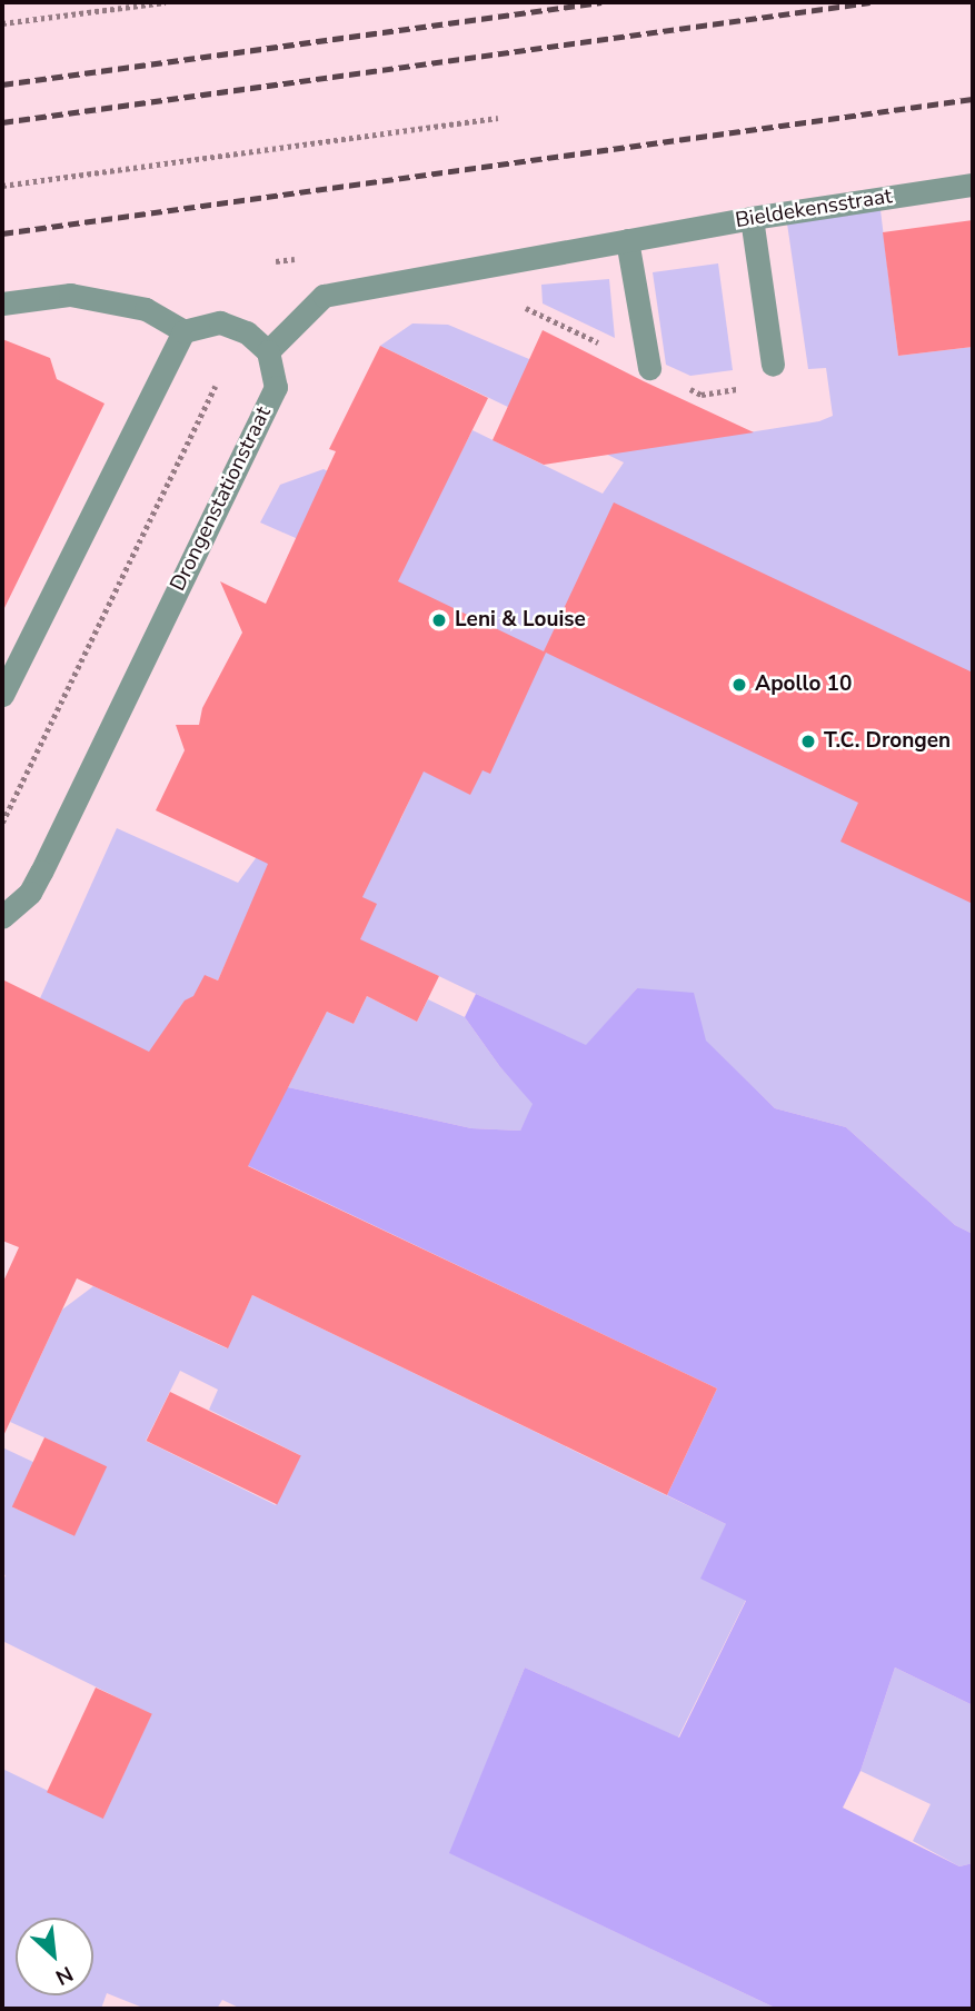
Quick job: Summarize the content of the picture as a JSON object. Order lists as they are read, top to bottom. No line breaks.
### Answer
{"streets":{"street":["Bieldekensstraat","Drongenstationstraat"]},"crossings":[["Bieldekensstraat","Drongenstationstraat"]],"places":["Leni & Louise","Apollo 10","T.C. Drongen"],"north":"bottom right"}
